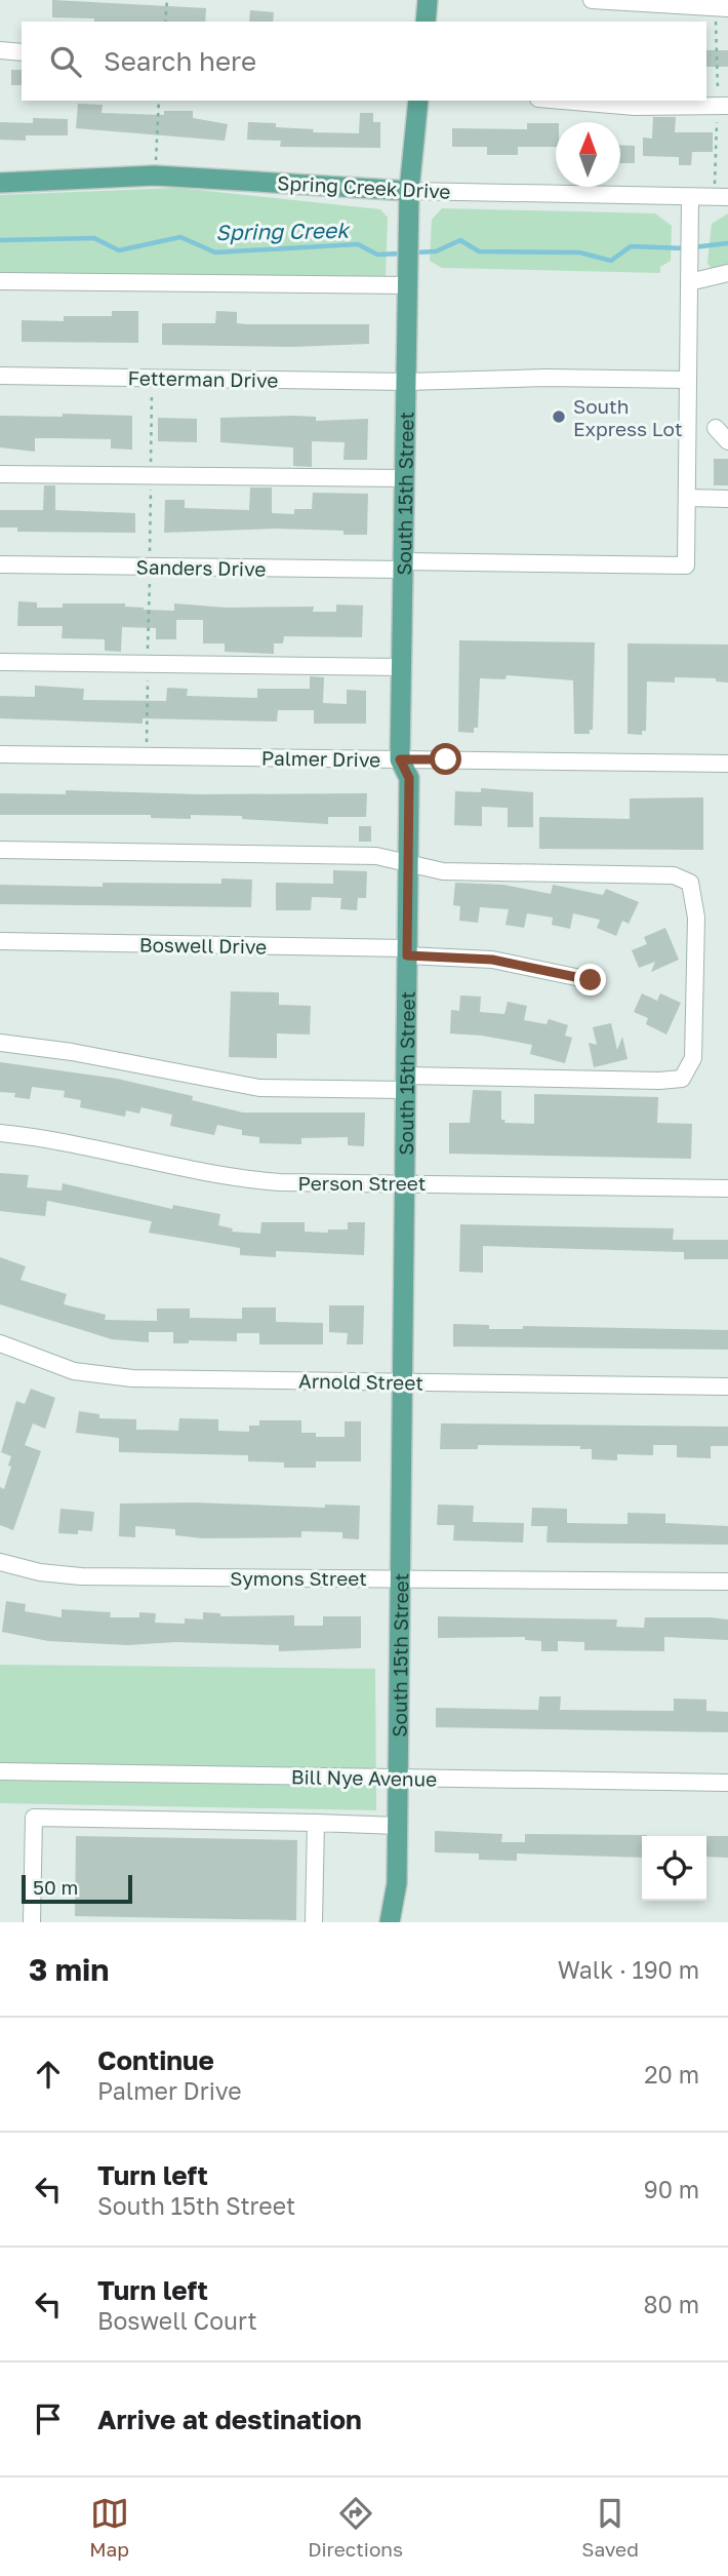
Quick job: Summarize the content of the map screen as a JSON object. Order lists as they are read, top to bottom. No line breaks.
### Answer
{"streets":{"main road":["Spring Creek Drive","South 15th Street"],"street":["Fetterman Drive","Sanders Drive","Palmer Drive","Boswell Drive","Person Street","Arnold Street","Symons Street","Bill Nye Avenue"]},"crossings":[["Spring Creek Drive","South 15th Street"],["Fetterman Drive","South 15th Street"],["South 15th Street","Sanders Drive"],["South 15th Street","Palmer Drive"],["South 15th Street","Boswell Drive"],["South 15th Street","Person Street"],["South 15th Street","Arnold Street"],["South 15th Street","Symons Street"],["South 15th Street","Bill Nye Avenue"]],"water":["Spring Creek"],"places":["South Express Lot"],"scale_bar":"50 m","north":"top","page":{"search":"Search here","scale":"50 m","heading":["3 min","Walk · 190 m"],"list":[["Continue","Palmer Drive","20 m"],["Turn left","South 15th Street","90 m"],["Turn left","Boswell Court","80 m"],"Arrive at destination"],"nav":["Map","Directions","Saved"]}}
